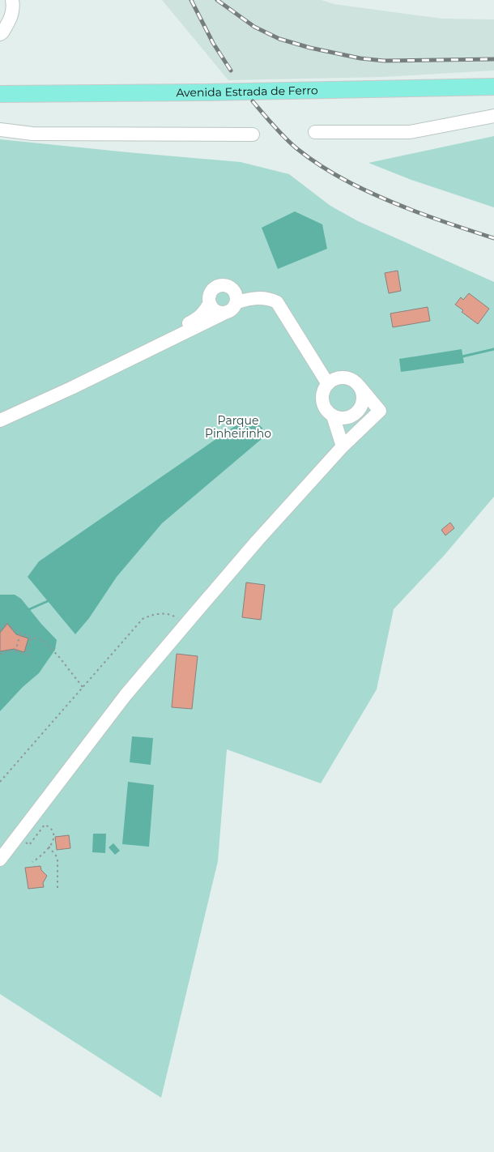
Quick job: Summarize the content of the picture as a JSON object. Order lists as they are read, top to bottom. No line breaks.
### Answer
{"streets":{"main road":["Avenida Estrada de Ferro"]},"parks":["Parque Pinheirinho"]}
